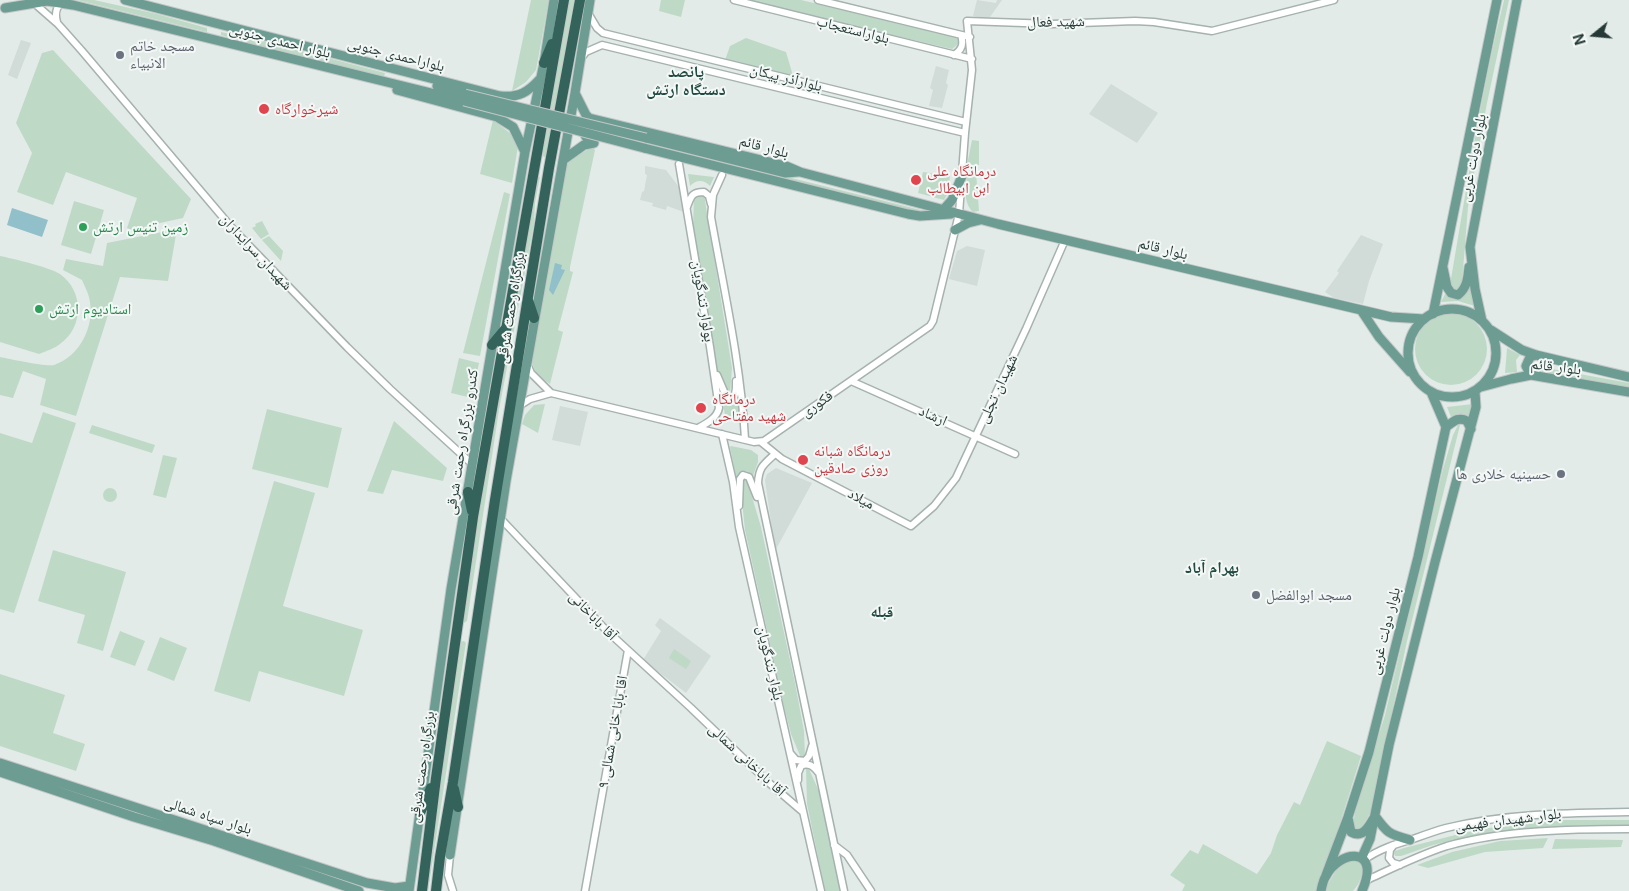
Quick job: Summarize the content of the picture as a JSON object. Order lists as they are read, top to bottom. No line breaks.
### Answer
{"streets":{"highway":["بزرگراه رحمت شرقی"],"main road":["بلوار احمدی جنوبی","بلواراحمدی جنوبی","بلوار قائم","بلوار دولت غربی","کندرو بزرگراه رحمت شرقی","بلوار سپاه شمالی"],"street":["شهید فعال","بلواراستعجاب","بلوارآذر پیکان","شهیدان سرایداران","بولوار تندگویان","شهیدان تجلی","فکوری","ارشاد","میلاد","آقا باباخانی","بلوار تندگویان","۹ اقا بابا خانی شمالی","آقا باباخانی شمالی","بلوار شهیدان فهیمی"]},"crossings":[["شهید فعال","بلواراستعجاب"],["شهید فعال","بلوارآذر پیکان"],["شهید فعال","بلوار قائم"],["شهید فعال","فکوری"],["بلوار احمدی جنوبی","شهیدان سرایداران"],["بلوار احمدی جنوبی","کندرو بزرگراه رحمت شرقی"],["بلواراحمدی جنوبی","کندرو بزرگراه رحمت شرقی"],["بلوار قائم","بلوار دولت غربی"],["بلوار قائم","شهیدان تجلی"],["بلوار قائم","فکوری"],["شهیدان سرایداران","کندرو بزرگراه رحمت شرقی"],["شهیدان تجلی","ارشاد"],["شهیدان تجلی","میلاد"],["فکوری","ارشاد"],["فکوری","میلاد"],["کندرو بزرگراه رحمت شرقی","بلوار سپاه شمالی"],["میلاد","بلوار تندگویان"],["آقا باباخانی","۹ اقا بابا خانی شمالی"],["آقا باباخانی","آقا باباخانی شمالی"],["بلوار تندگویان","آقا باباخانی شمالی"]],"districts":["پانصد دستگاه ارتش","بهرام آباد","قبله"],"places":["مسجد خاتم الانبیاء","شیرخوارگاه","درمانگاه علی ابن ابیطالب","زمین تنیس ارتش","استادیوم ارتش","درمانگاه شهید مفتاحی","درمانگاه شبانه روزی صادقین","حسینیه خلاری ها","مسجد ابوالفضل"],"north":"left"}
